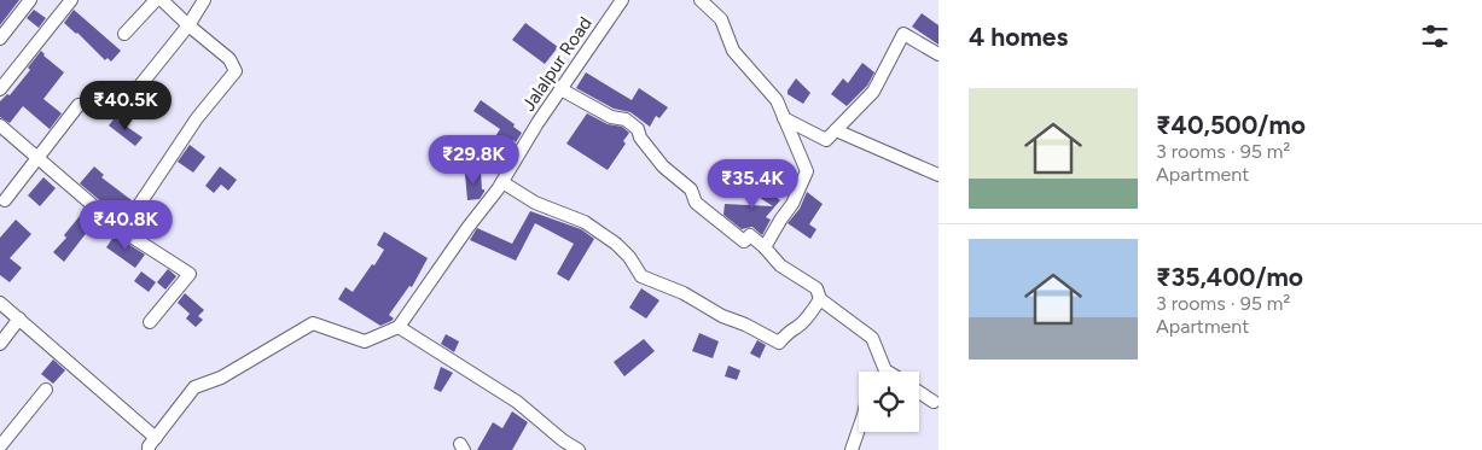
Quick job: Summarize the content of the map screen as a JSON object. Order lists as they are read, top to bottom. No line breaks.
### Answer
{"streets":{"street":["Jalalpur Road"]},"page":{"heading":"4 homes","list":[{"name":"₹40,500/mo","note":"3 rooms · 95 m² · Apartment"},{"name":"₹35,400/mo","note":"3 rooms · 95 m² · Apartment"}],"price":["₹40.5K","₹29.8K","₹35.4K","₹40.8K"]}}
